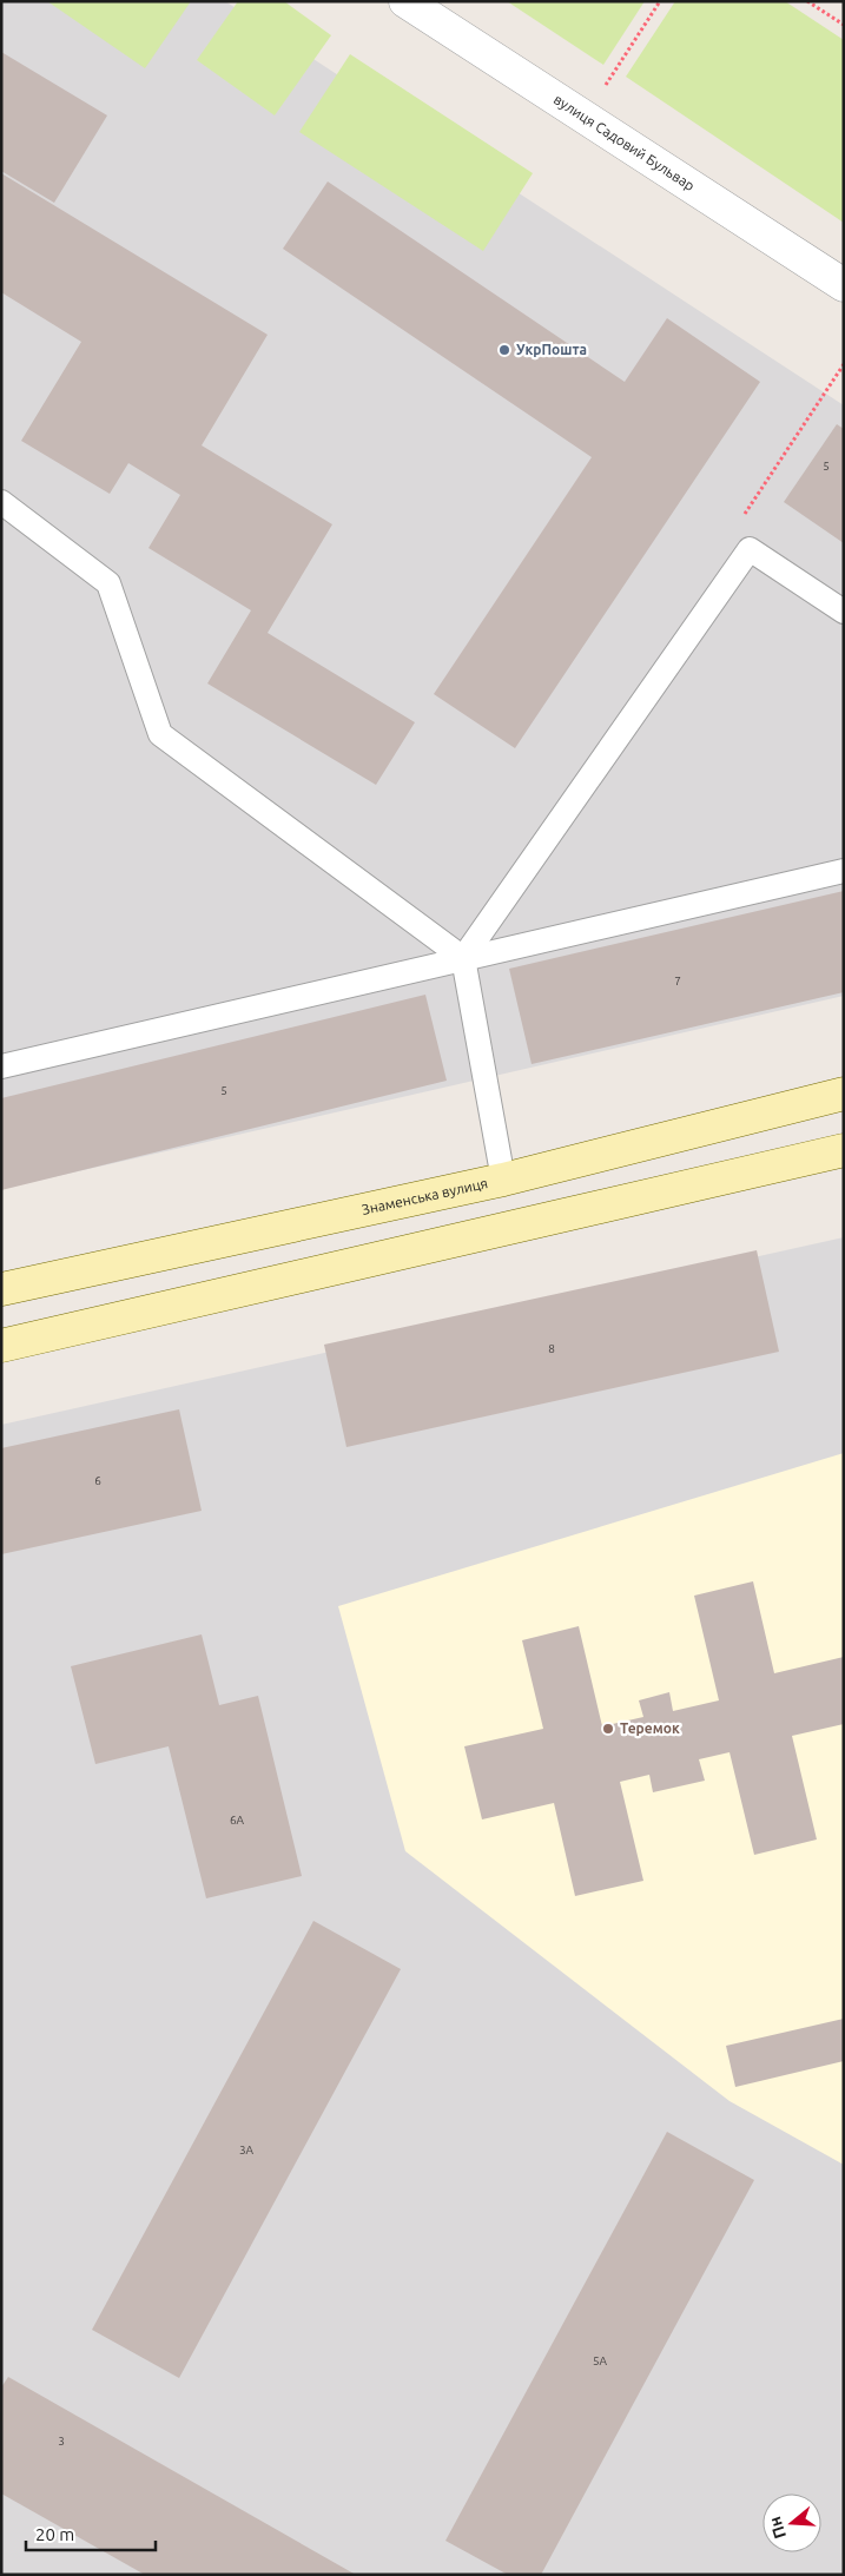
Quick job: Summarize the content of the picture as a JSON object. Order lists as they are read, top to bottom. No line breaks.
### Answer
{"streets":{"main road":["Знаменська вулиця"],"street":["вулиця Садовий Бульвар"]},"places":["УкрПошта","Теремок"],"house_numbers":["5","7","5","8","6","6А","3А","5А","3"],"scale_bar":"20 m","north":"left"}
